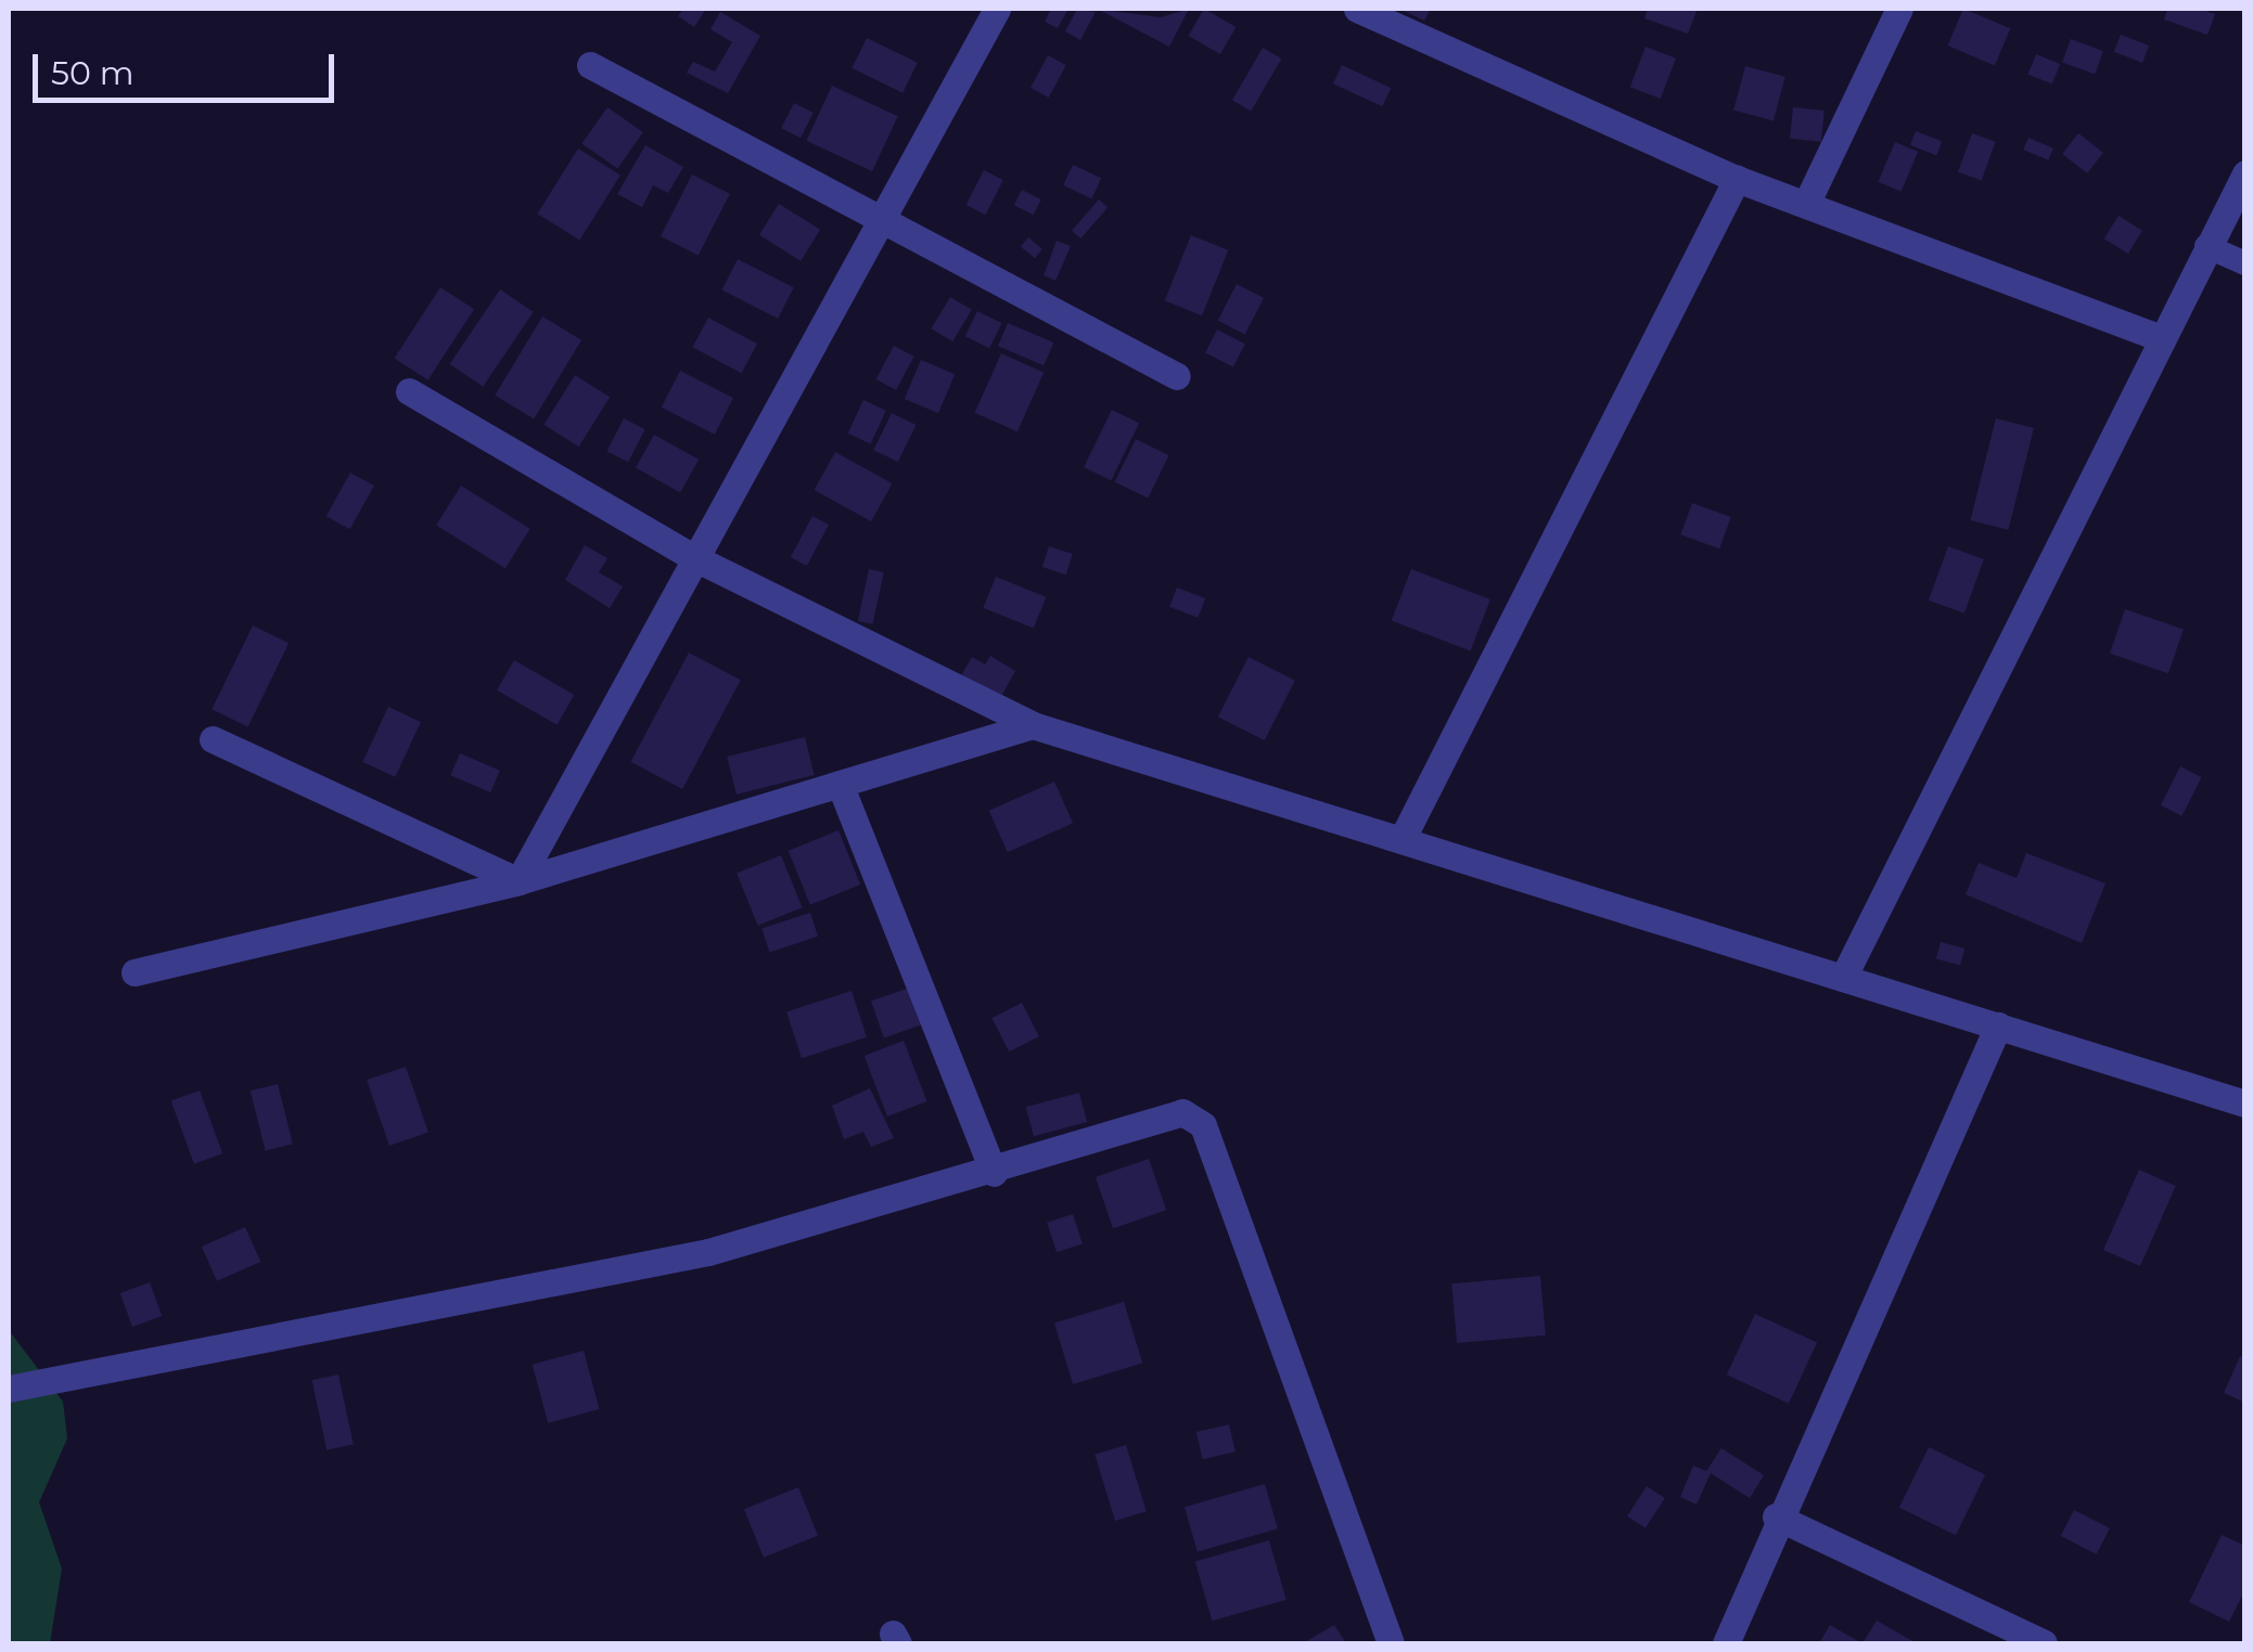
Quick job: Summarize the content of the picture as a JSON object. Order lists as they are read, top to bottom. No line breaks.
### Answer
{"scale_bar":"50 m"}
